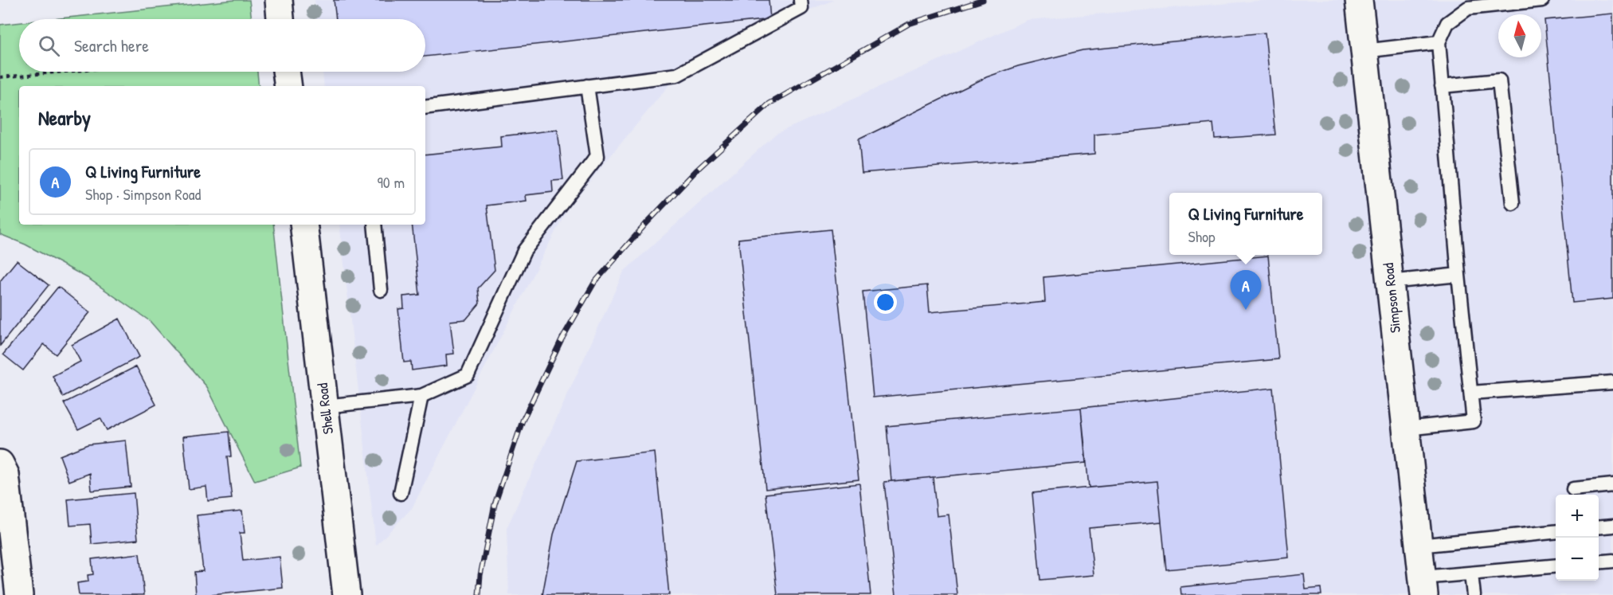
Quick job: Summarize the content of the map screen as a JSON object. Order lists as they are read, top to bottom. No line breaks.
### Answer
{"streets":{"street":["Simpson Road","Shell Road"]},"north":"top","page":{"search":"Search here","heading":"Nearby","list":[{"mark":"A","name":"Q Living Furniture","note":"Shop · Simpson Road","value":"90 m"}],"popup":["Q Living Furniture","Shop"],"pins":"A","map_buttons":["+","−"]}}
